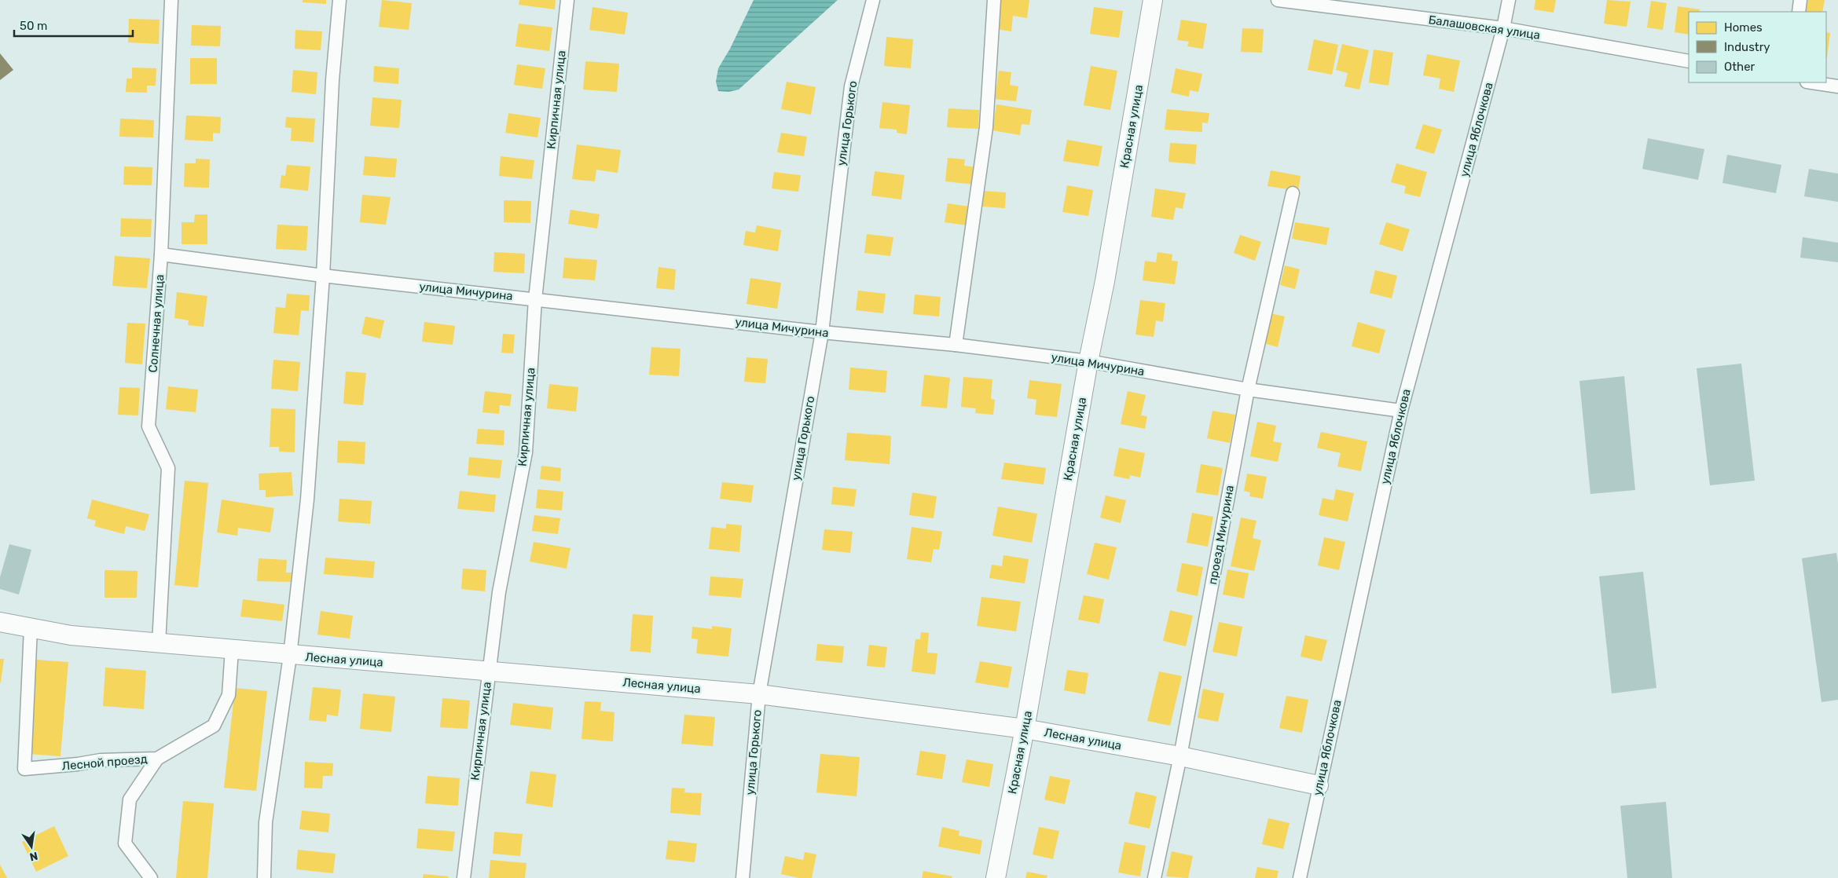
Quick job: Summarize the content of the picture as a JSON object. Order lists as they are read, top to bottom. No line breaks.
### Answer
{"streets":{"street":["Балашовская улица","Кирпичная улица","улица Горького","Красная улица","улица Яблочкова","улица Мичурина","Солнечная улица","проезд Мичурина","Лесная улица","Лесной проезд"]},"crossings":[["Балашовская улица","улица Яблочкова"],["Кирпичная улица","улица Мичурина"],["Кирпичная улица","Лесная улица"],["улица Горького","улица Мичурина"],["улица Горького","Лесная улица"],["Красная улица","улица Мичурина"],["Красная улица","Лесная улица"],["улица Яблочкова","улица Мичурина"],["улица Яблочкова","Лесная улица"],["улица Мичурина","Солнечная улица"],["улица Мичурина","проезд Мичурина"],["Солнечная улица","Лесная улица"],["проезд Мичурина","Лесная улица"],["Лесная улица","Лесной проезд"]],"legend":["Homes","Industry","Other"],"scale_bar":"50 m","north":"bottom"}
